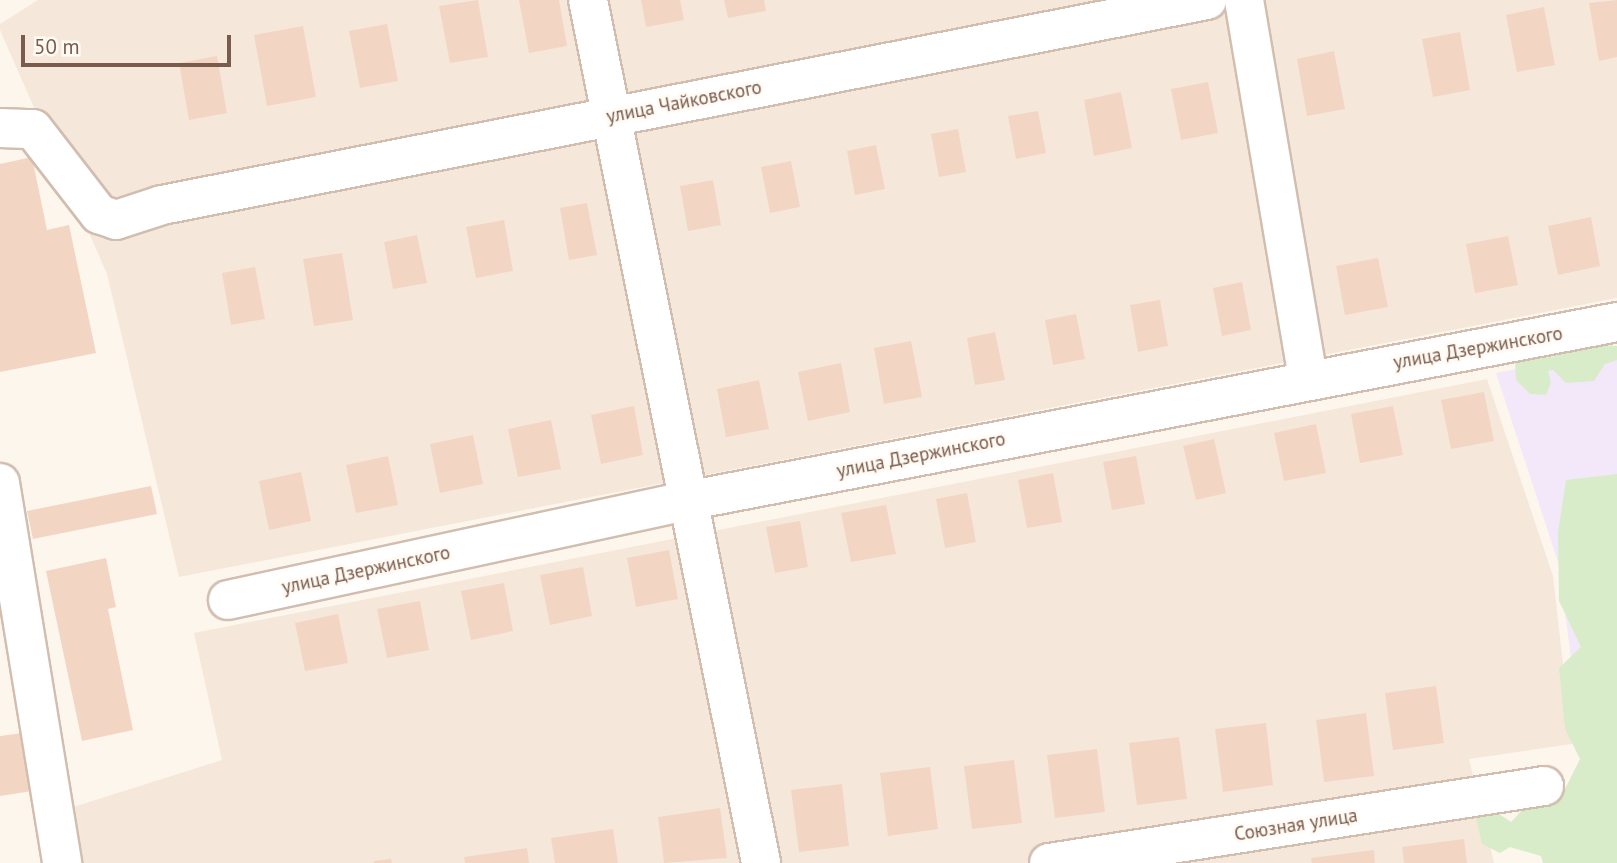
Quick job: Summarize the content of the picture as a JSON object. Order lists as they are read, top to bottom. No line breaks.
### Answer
{"streets":{"street":["улица Чайковского","улица Дзержинского","Союзная улица"]},"scale_bar":"50 m"}
